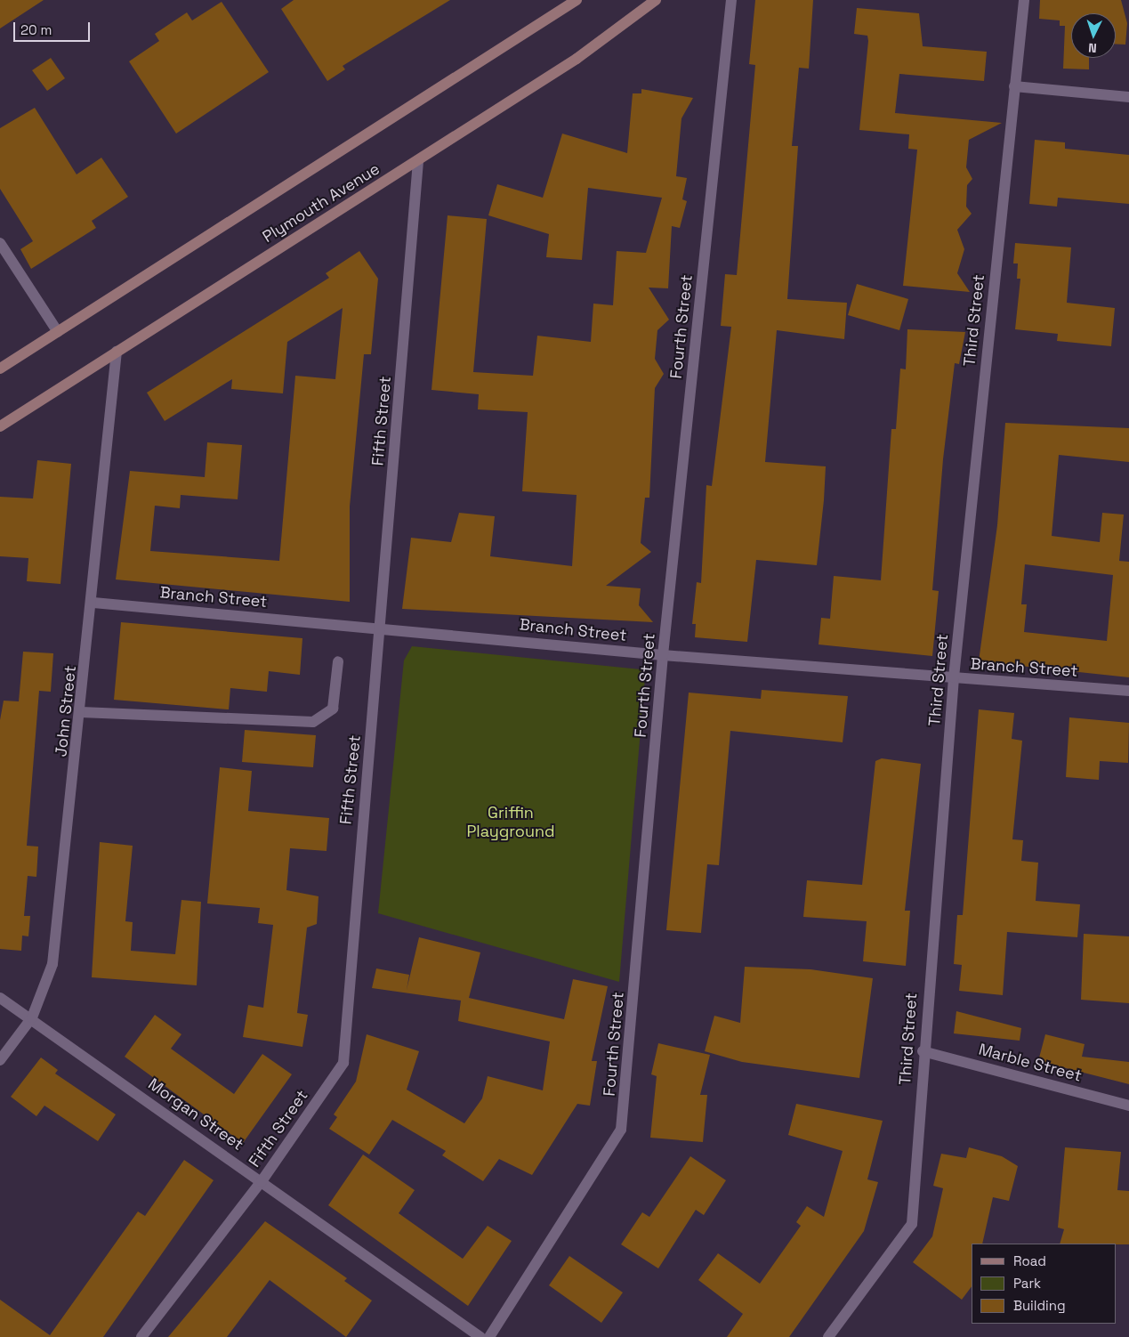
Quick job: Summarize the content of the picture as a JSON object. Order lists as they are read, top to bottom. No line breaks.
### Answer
{"streets":{"main road":["Plymouth Avenue"],"street":["Third Street","Fourth Street","Fifth Street","Branch Street","John Street","Marble Street","Morgan Street"]},"crossings":[["Plymouth Avenue","Fifth Street"],["Plymouth Avenue","John Street"],["Third Street","Branch Street"],["Third Street","Marble Street"],["Fourth Street","Branch Street"],["Fifth Street","Branch Street"],["Fifth Street","Morgan Street"],["Branch Street","John Street"],["John Street","Morgan Street"]],"parks":["Griffin Playground"],"legend":["Road","Park","Building"],"scale_bar":"20 m","north":"bottom"}
